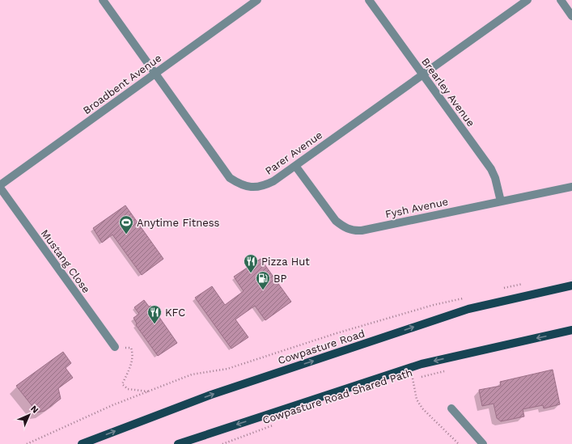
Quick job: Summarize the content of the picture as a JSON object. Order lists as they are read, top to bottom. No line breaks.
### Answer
{"streets":{"main road":["Cowpasture Road"],"street":["Broadbent Avenue","Brearley Avenue","Parer Avenue","Fysh Avenue","Mustang Close"],"path":["Cowpasture Road Shared Path"]},"crossings":[["Broadbent Avenue","Parer Avenue"],["Broadbent Avenue","Mustang Close"],["Brearley Avenue","Parer Avenue"],["Brearley Avenue","Fysh Avenue"],["Parer Avenue","Fysh Avenue"]],"places":{"sports":["Anytime Fitness"],"restaurant":["Pizza Hut","KFC"],"fuel station":["BP"]},"north":"top right"}
